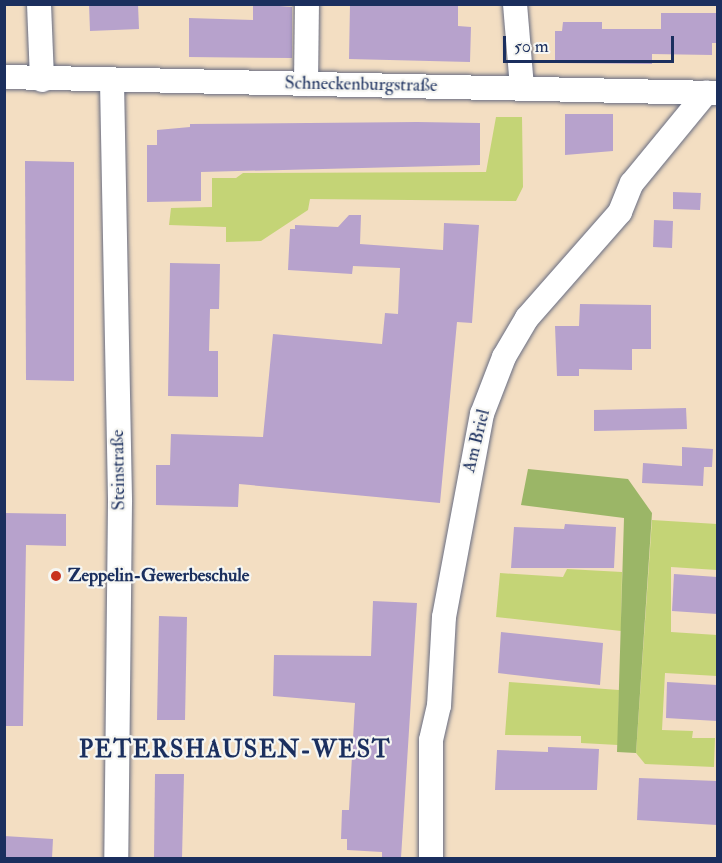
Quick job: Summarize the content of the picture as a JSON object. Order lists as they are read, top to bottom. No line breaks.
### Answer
{"streets":{"street":["Schneckenburgstraße","Am Briel","Steinstraße"]},"crossings":[["Schneckenburgstraße","Am Briel"],["Schneckenburgstraße","Steinstraße"]],"districts":["PETERSHAUSEN-WEST"],"places":["Zeppelin-Gewerbeschule"],"scale_bar":"50 m"}
